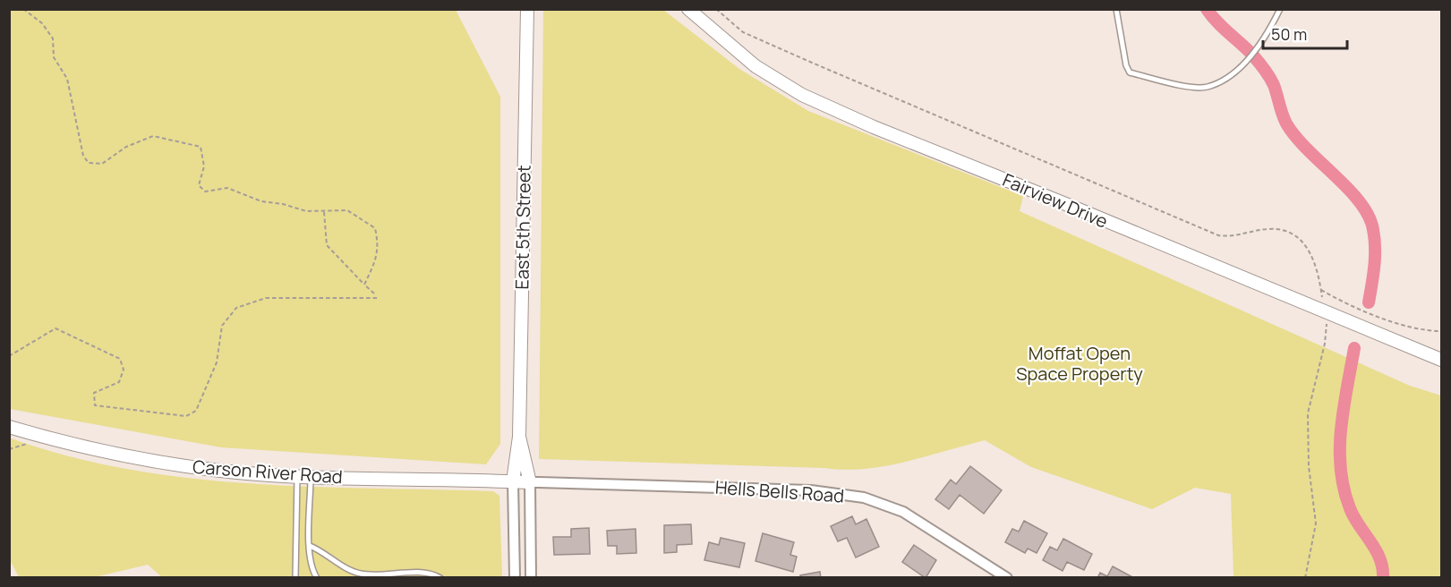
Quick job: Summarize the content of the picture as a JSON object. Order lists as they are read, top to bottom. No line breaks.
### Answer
{"streets":{"street":["Fairview Drive","East 5th Street","Carson River Road","Hells Bells Road"]},"crossings":[["East 5th Street","Carson River Road"],["East 5th Street","Hells Bells Road"],["Carson River Road","Hells Bells Road"]],"parks":["Moffat Open Space Property"],"scale_bar":"50 m"}
